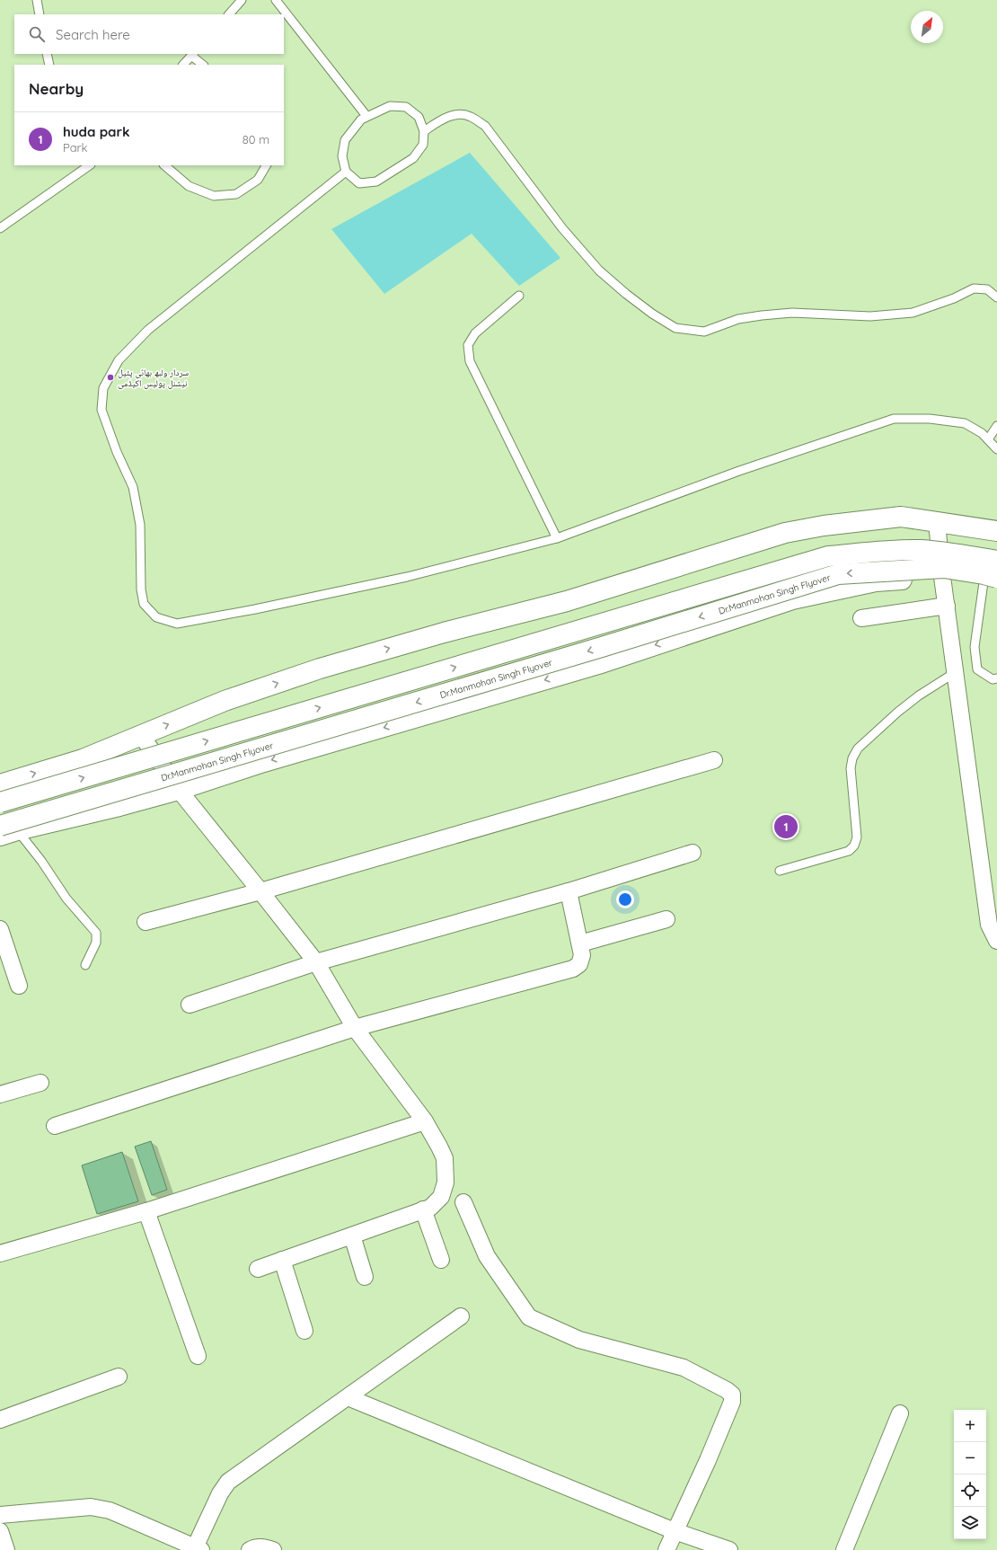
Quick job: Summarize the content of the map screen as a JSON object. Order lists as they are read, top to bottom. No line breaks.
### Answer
{"streets":{"main road":["Dr.Manmohan Singh Flyover"]},"places":["سردار ولبھ بھائی پٹیل نیشنل پولیس اکیڈمی"],"north":"top right","page":{"search":"Search here","heading":"Nearby","list":[{"mark":"1","name":"huda park","note":"Park","value":"80 m"}],"pins":"1","map_buttons":["+","−"]}}
